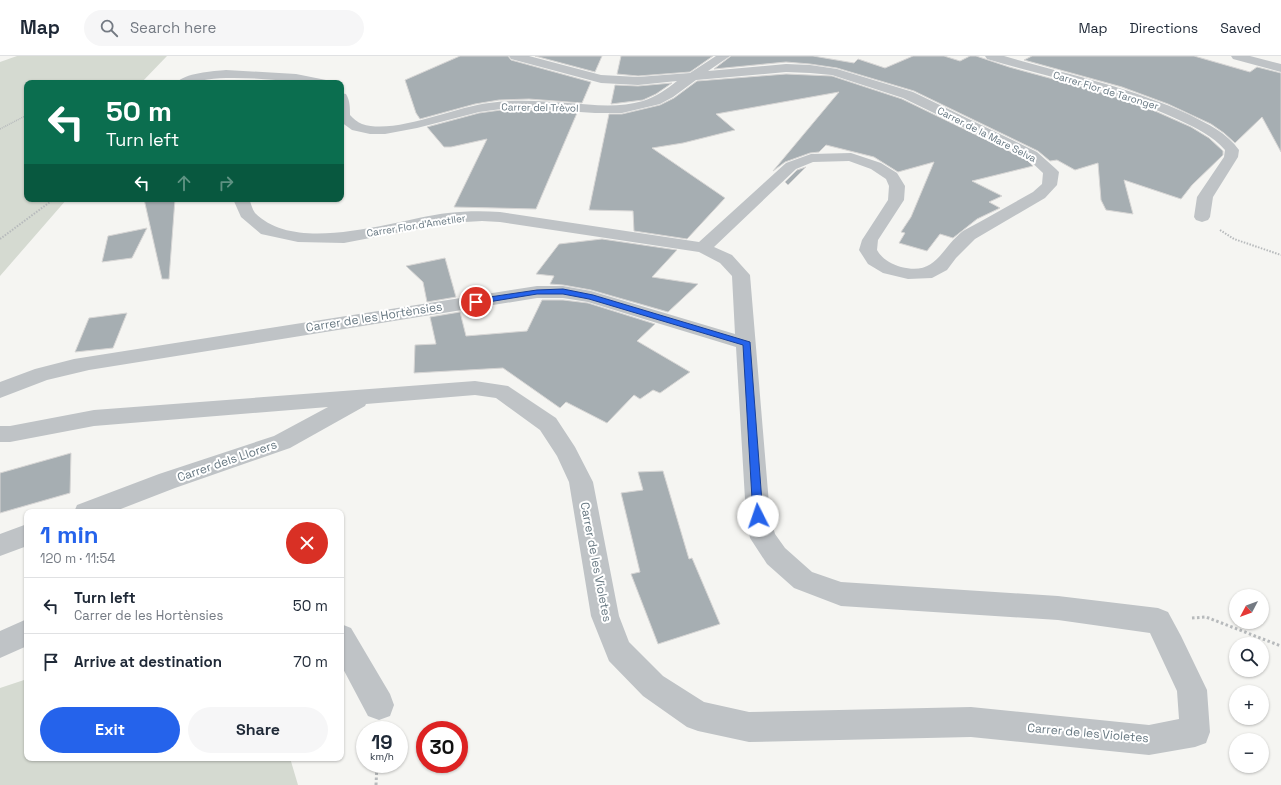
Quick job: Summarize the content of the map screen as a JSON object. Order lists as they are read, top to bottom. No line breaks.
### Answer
{"streets":{"street":["Carrer Flor de Taronger","Carrer del Trèvol","Carrer de la Mare Selva","Carrer Flor d'Ametller","Carrer de les Hortènsies","Carrer dels Llorers","Carrer de les Violetes"]},"crossings":[["Carrer del Trèvol","Carrer de la Mare Selva"],["Carrer de la Mare Selva","Carrer Flor d'Ametller"],["Carrer dels Llorers","Carrer de les Violetes"]],"north":"bottom left","page":{"header":"Map","search":"Search here","nav":["Map","Directions","Saved"],"turn":["50 m","Turn left"],"heading":["1 min","120 m · 11:54"],"list":[{"name":"Turn left","note":"Carrer de les Hortènsies","value":"50 m"},{"name":"Arrive at destination","value":"70 m"}],"map_buttons":["+","−"],"buttons":["Exit","Share"],"speed":"19 km/h","limit":"30"}}
